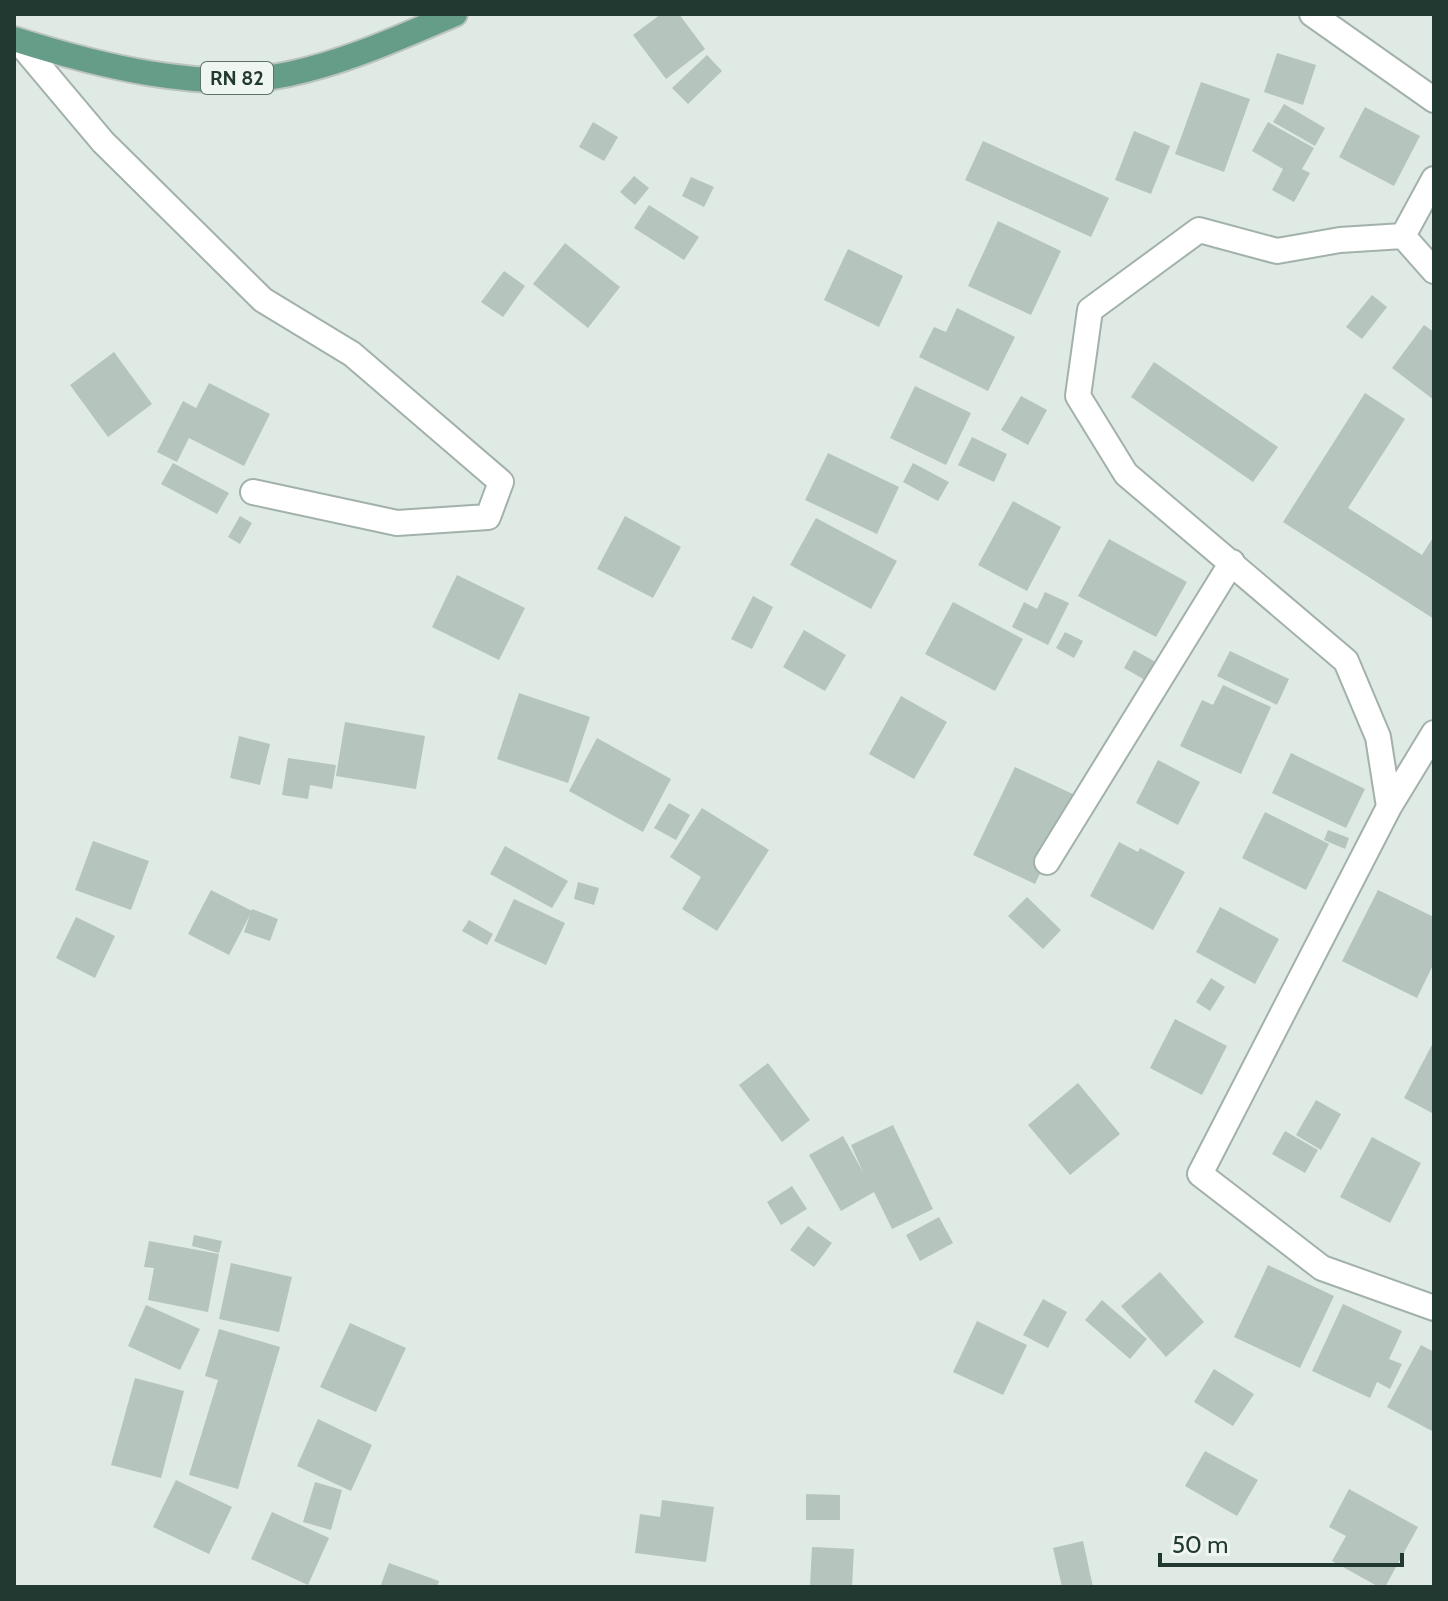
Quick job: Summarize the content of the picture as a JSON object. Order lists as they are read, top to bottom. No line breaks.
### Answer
{"streets":{"main road":["RN 82"]},"scale_bar":"50 m"}
